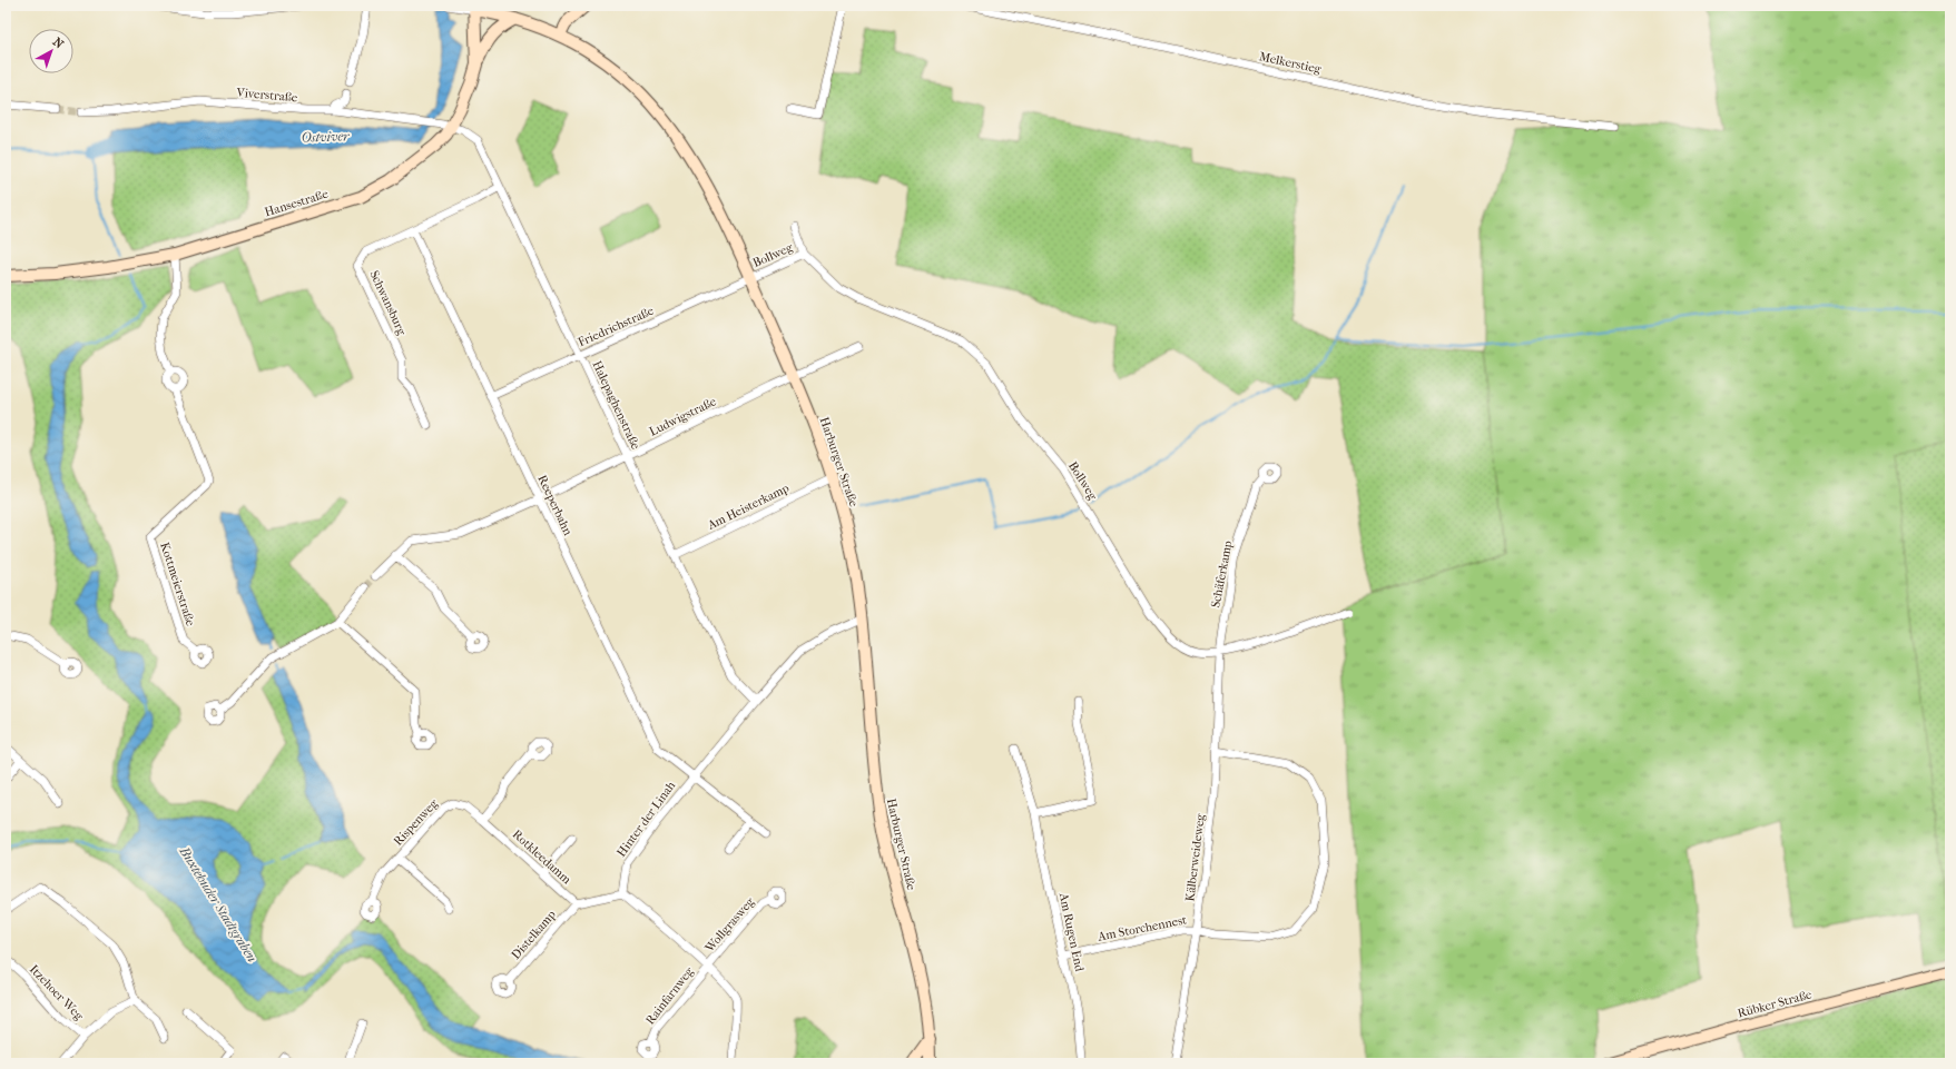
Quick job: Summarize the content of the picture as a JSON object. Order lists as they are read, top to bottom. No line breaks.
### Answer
{"streets":{"street":["Melkerstieg","Viverstraße","Hansestraße","Bollweg","Schwansburg","Friedrichstraße","Halepaghenstraße","Ludwigstraße","Harburger Straße","Reeperbahn","Am Heisterkamp","Schäferkamp","Kottmeierstraße","Hinter der Linah","Rispenweg","Rotkleedamm","Kälberweideweg","Wollgrasweg","Am Storchennest","Am Rugen End","Distelkamp","Itzehoer Weg","Rainfarnweg","Rübker Straße"]},"crossings":[["Viverstraße","Hansestraße"],["Viverstraße","Halepaghenstraße"],["Hansestraße","Halepaghenstraße"],["Hansestraße","Harburger Straße"],["Hansestraße","Kottmeierstraße"],["Bollweg","Friedrichstraße"],["Bollweg","Harburger Straße"],["Bollweg","Schäferkamp"],["Bollweg","Kälberweideweg"],["Schwansburg","Halepaghenstraße"],["Schwansburg","Reeperbahn"],["Friedrichstraße","Halepaghenstraße"],["Friedrichstraße","Harburger Straße"],["Friedrichstraße","Reeperbahn"],["Halepaghenstraße","Ludwigstraße"],["Halepaghenstraße","Am Heisterkamp"],["Halepaghenstraße","Hinter der Linah"],["Ludwigstraße","Harburger Straße"],["Ludwigstraße","Reeperbahn"],["Harburger Straße","Am Heisterkamp"],["Harburger Straße","Hinter der Linah"],["Reeperbahn","Hinter der Linah"],["Schäferkamp","Kälberweideweg"],["Rispenweg","Rotkleedamm"],["Rotkleedamm","Distelkamp"],["Kälberweideweg","Am Storchennest"],["Wollgrasweg","Rainfarnweg"],["Am Storchennest","Am Rugen End"]],"water":["Ostviver","Buxtehuder Stadtgraben"],"north":"top right"}
